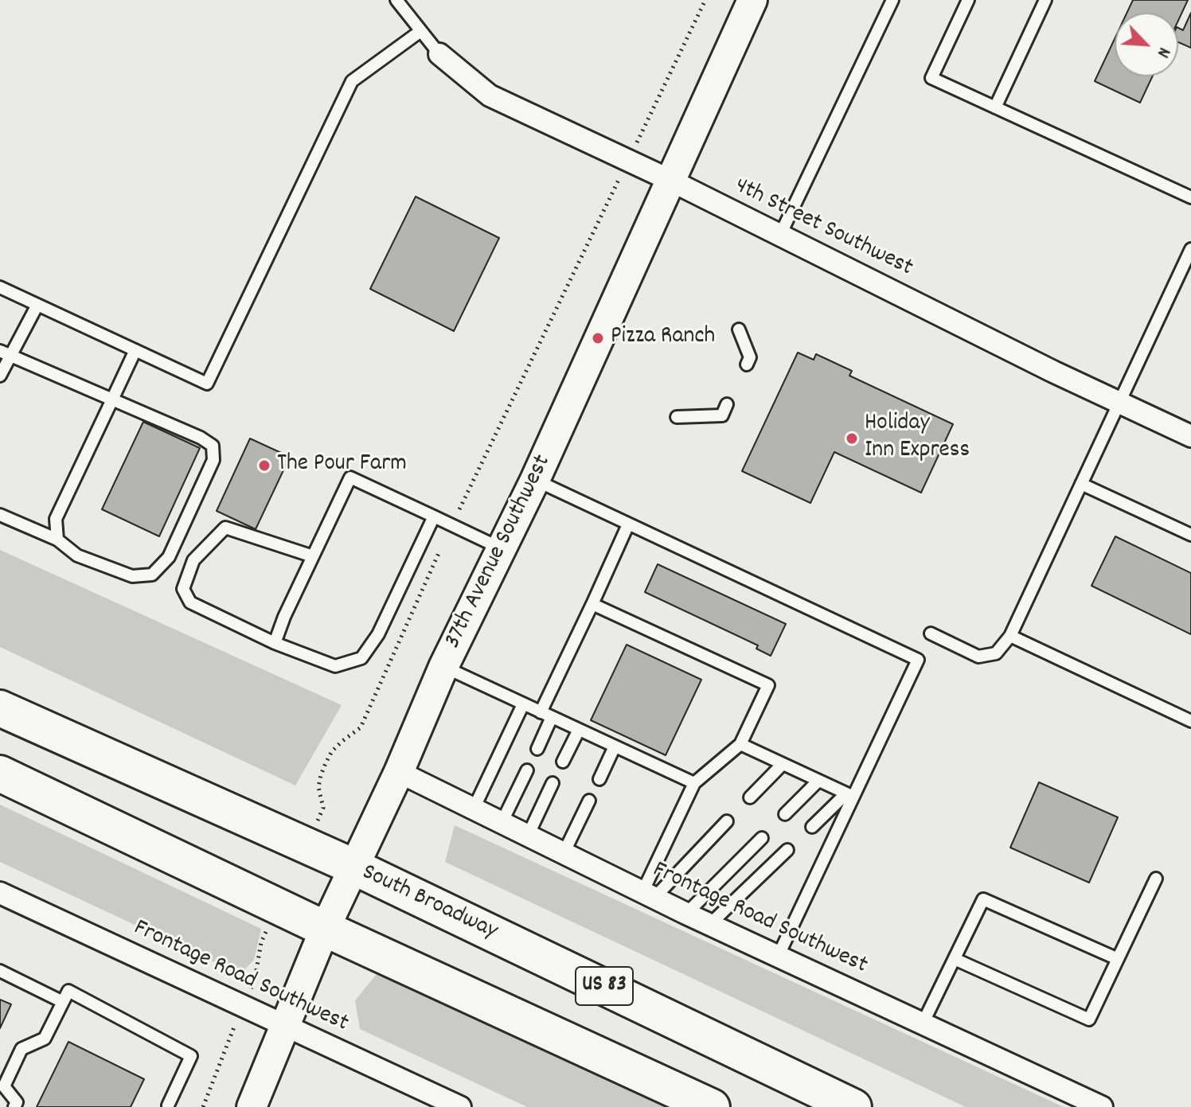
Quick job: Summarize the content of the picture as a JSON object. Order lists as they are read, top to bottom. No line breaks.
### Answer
{"streets":{"highway":["South Broadway","US 83"],"main road":["37th Avenue Southwest"],"street":["4th Street Southwest","Frontage Road Southwest"]},"crossings":[["4th Street Southwest","37th Avenue Southwest"],["37th Avenue Southwest","South Broadway"],["37th Avenue Southwest","Frontage Road Southwest"],["37th Avenue Southwest","US 83"]],"places":["Pizza Ranch","Holiday Inn Express","The Pour Farm"],"north":"bottom right"}
